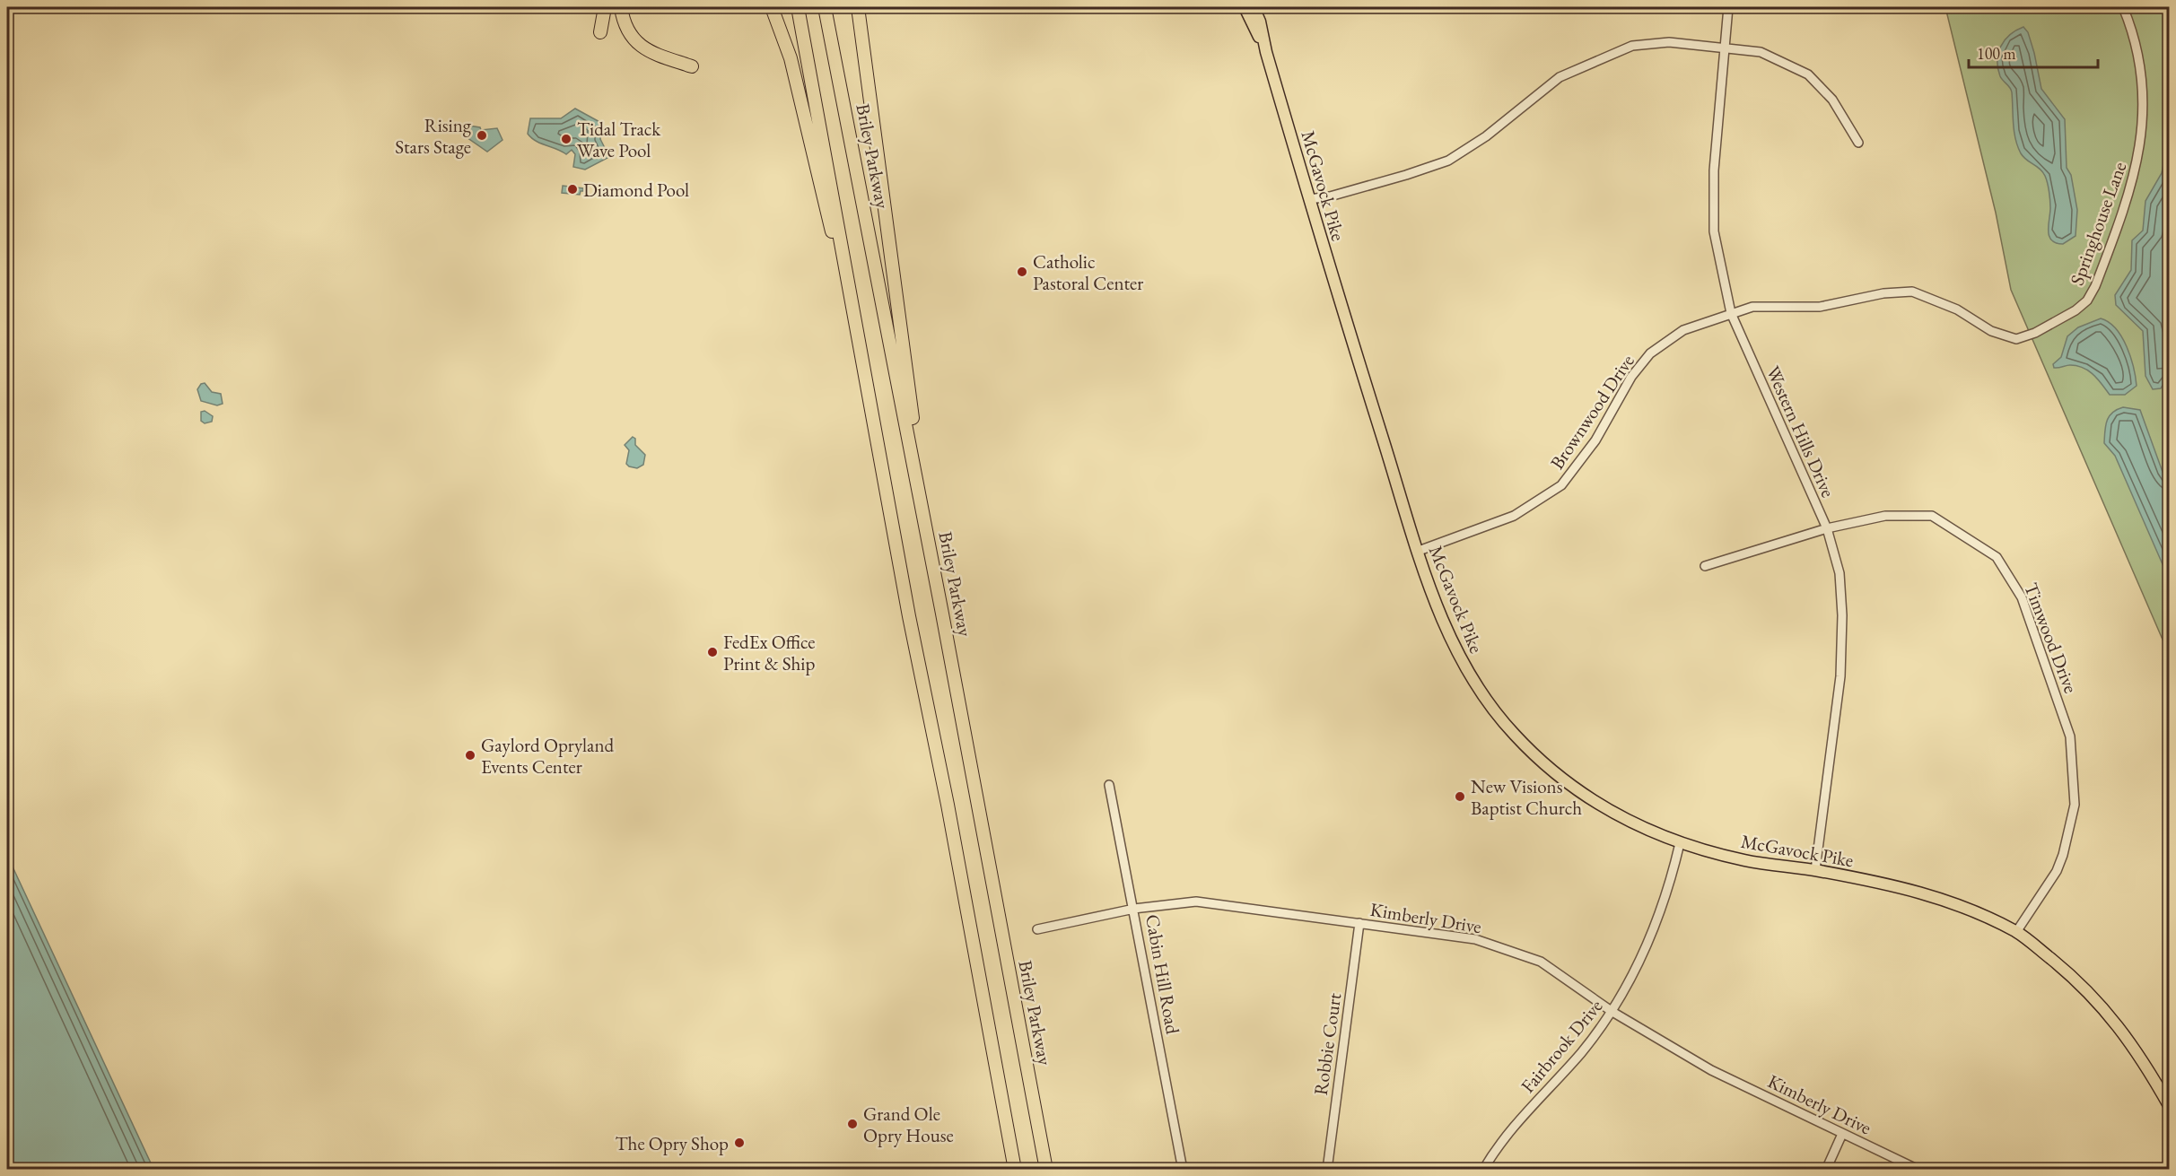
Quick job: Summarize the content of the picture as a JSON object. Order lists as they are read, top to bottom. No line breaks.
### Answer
{"streets":{"highway":["Briley Parkway"],"main road":["McGavock Pike"],"street":["Springhouse Lane","Brownwood Drive","Western Hills Drive","Timwood Drive","Kimberly Drive","Cabin Hill Road","Robbie Court","Fairbrook Drive"]},"crossings":[["McGavock Pike","Brownwood Drive"],["McGavock Pike","Western Hills Drive"],["McGavock Pike","Timwood Drive"],["McGavock Pike","Fairbrook Drive"],["Springhouse Lane","Brownwood Drive"],["Springhouse Lane","Western Hills Drive"],["Brownwood Drive","Western Hills Drive"],["Western Hills Drive","Timwood Drive"],["Kimberly Drive","Cabin Hill Road"],["Kimberly Drive","Robbie Court"],["Kimberly Drive","Fairbrook Drive"]],"places":["Rising Stars Stage","Tidal Track Wave Pool","Diamond Pool","Catholic Pastoral Center","FedEx Office Print & Ship","Gaylord Opryland Events Center","New Visions Baptist Church","Grand Ole Opry House","The Opry Shop"],"scale_bar":"100 m"}
